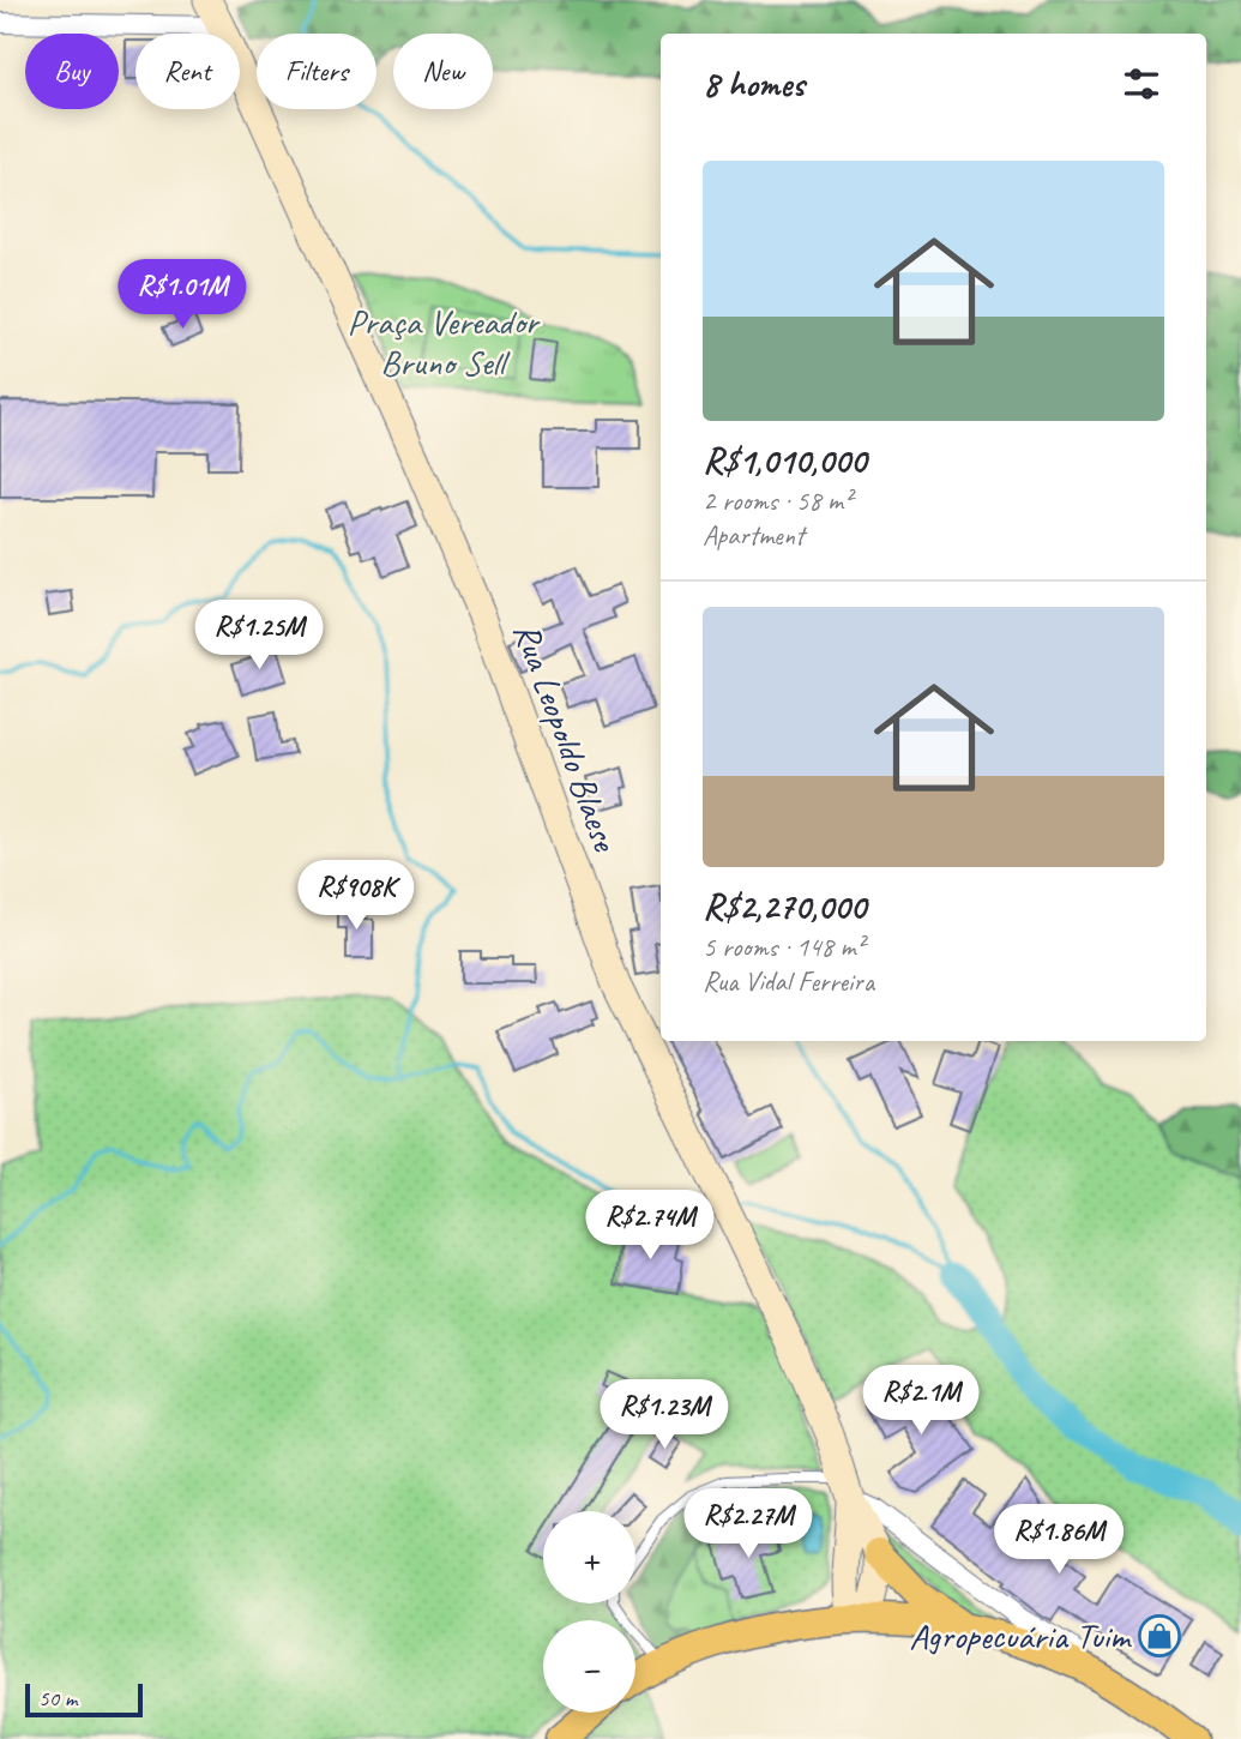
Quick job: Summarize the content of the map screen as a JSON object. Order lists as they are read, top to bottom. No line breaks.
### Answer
{"streets":{"street":["Rua Leopoldo Blaese"]},"parks":["Praça Vereador Bruno Sell"],"places":{"shop":["Agropecuária Tuim"]},"scale_bar":"50 m","page":{"chip":["Buy","Rent","Filters","New"],"heading":"8 homes","list":[{"name":"R$1,010,000","note":"2 rooms · 58 m² · Apartment"},{"name":"R$2,270,000","note":"5 rooms · 148 m² · Rua Vidal Ferreira"}],"price":["R$1.01M","R$1.25M","R$908K","R$2.74M","R$2.1M","R$1.23M","R$2.27M","R$1.86M"],"map_buttons":["+","−"],"scale":"50 m"}}
